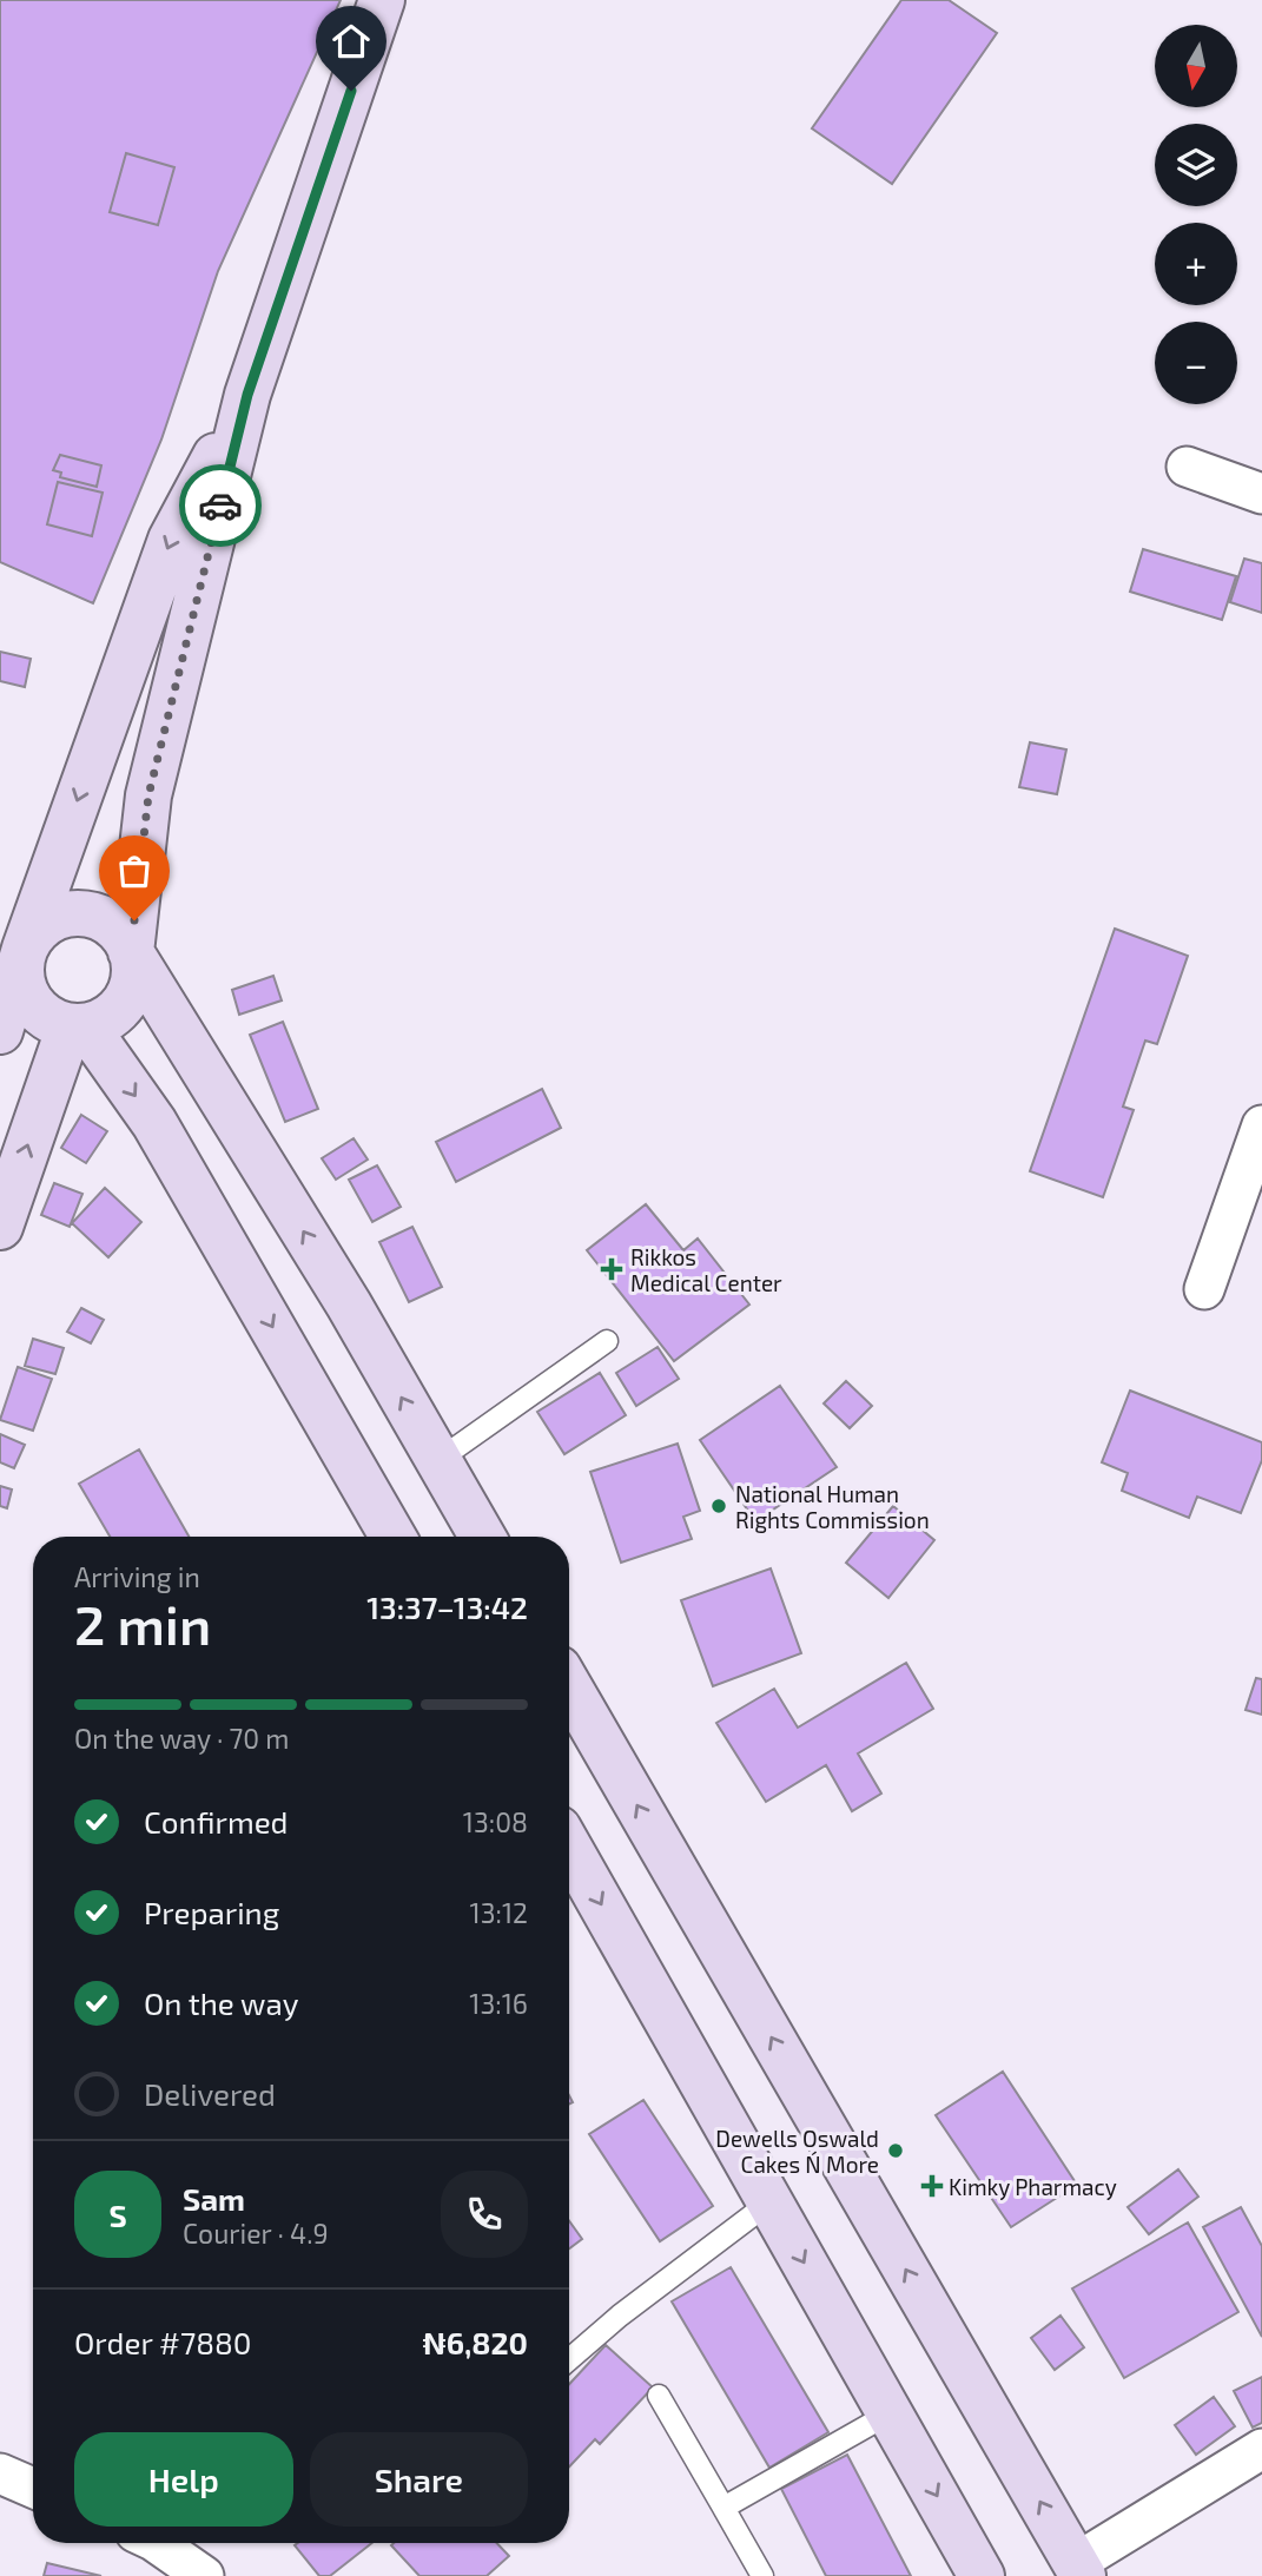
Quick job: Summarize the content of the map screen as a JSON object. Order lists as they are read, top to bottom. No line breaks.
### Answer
{"places":{"health":["Rikkos Medical Center","Kimky Pharmacy"],"other":["National Human Rights Commission","Dewells Oswald Cakes Ń More"]},"north":"bottom","page":{"map_buttons":["+","−"],"heading":["2 min","Arriving in","13:37–13:42"],"panel":["Sam","Courier · 4.9","Order #7880","₦6,820"],"bar":"On the way · 70 m","list":[["Confirmed","13:08"],["Preparing","13:12"],["On the way","13:16"],"Delivered"],"round":"S","buttons":["Help","Share"]}}
